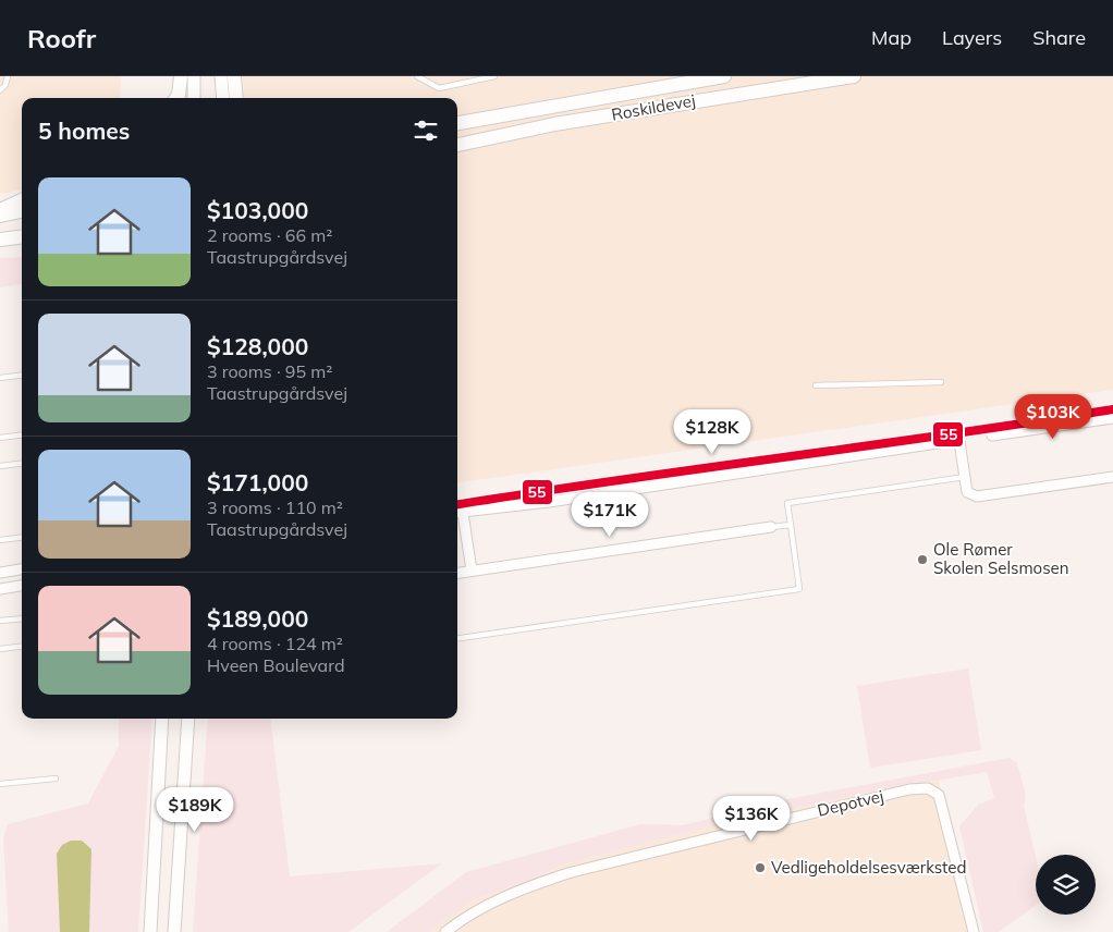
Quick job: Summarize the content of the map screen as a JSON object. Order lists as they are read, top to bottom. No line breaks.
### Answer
{"streets":{"main road":["Roskildevej"],"street":["Depotvej"]},"places":["Ole Rømer Skolen Selsmosen","Vedligeholdelsesværksted"],"lines":["transit line 55"],"page":{"header":"Roofr","nav":["Map","Layers","Share"],"heading":"5 homes","list":[{"name":"$103,000","note":"2 rooms · 66 m² · Taastrupgårdsvej"},{"name":"$128,000","note":"3 rooms · 95 m² · Taastrupgårdsvej"},{"name":"$171,000","note":"3 rooms · 110 m² · Taastrupgårdsvej"},{"name":"$189,000","note":"4 rooms · 124 m² · Hveen Boulevard"}],"price":["$103K","$128K","$171K","$189K","$136K"]}}
